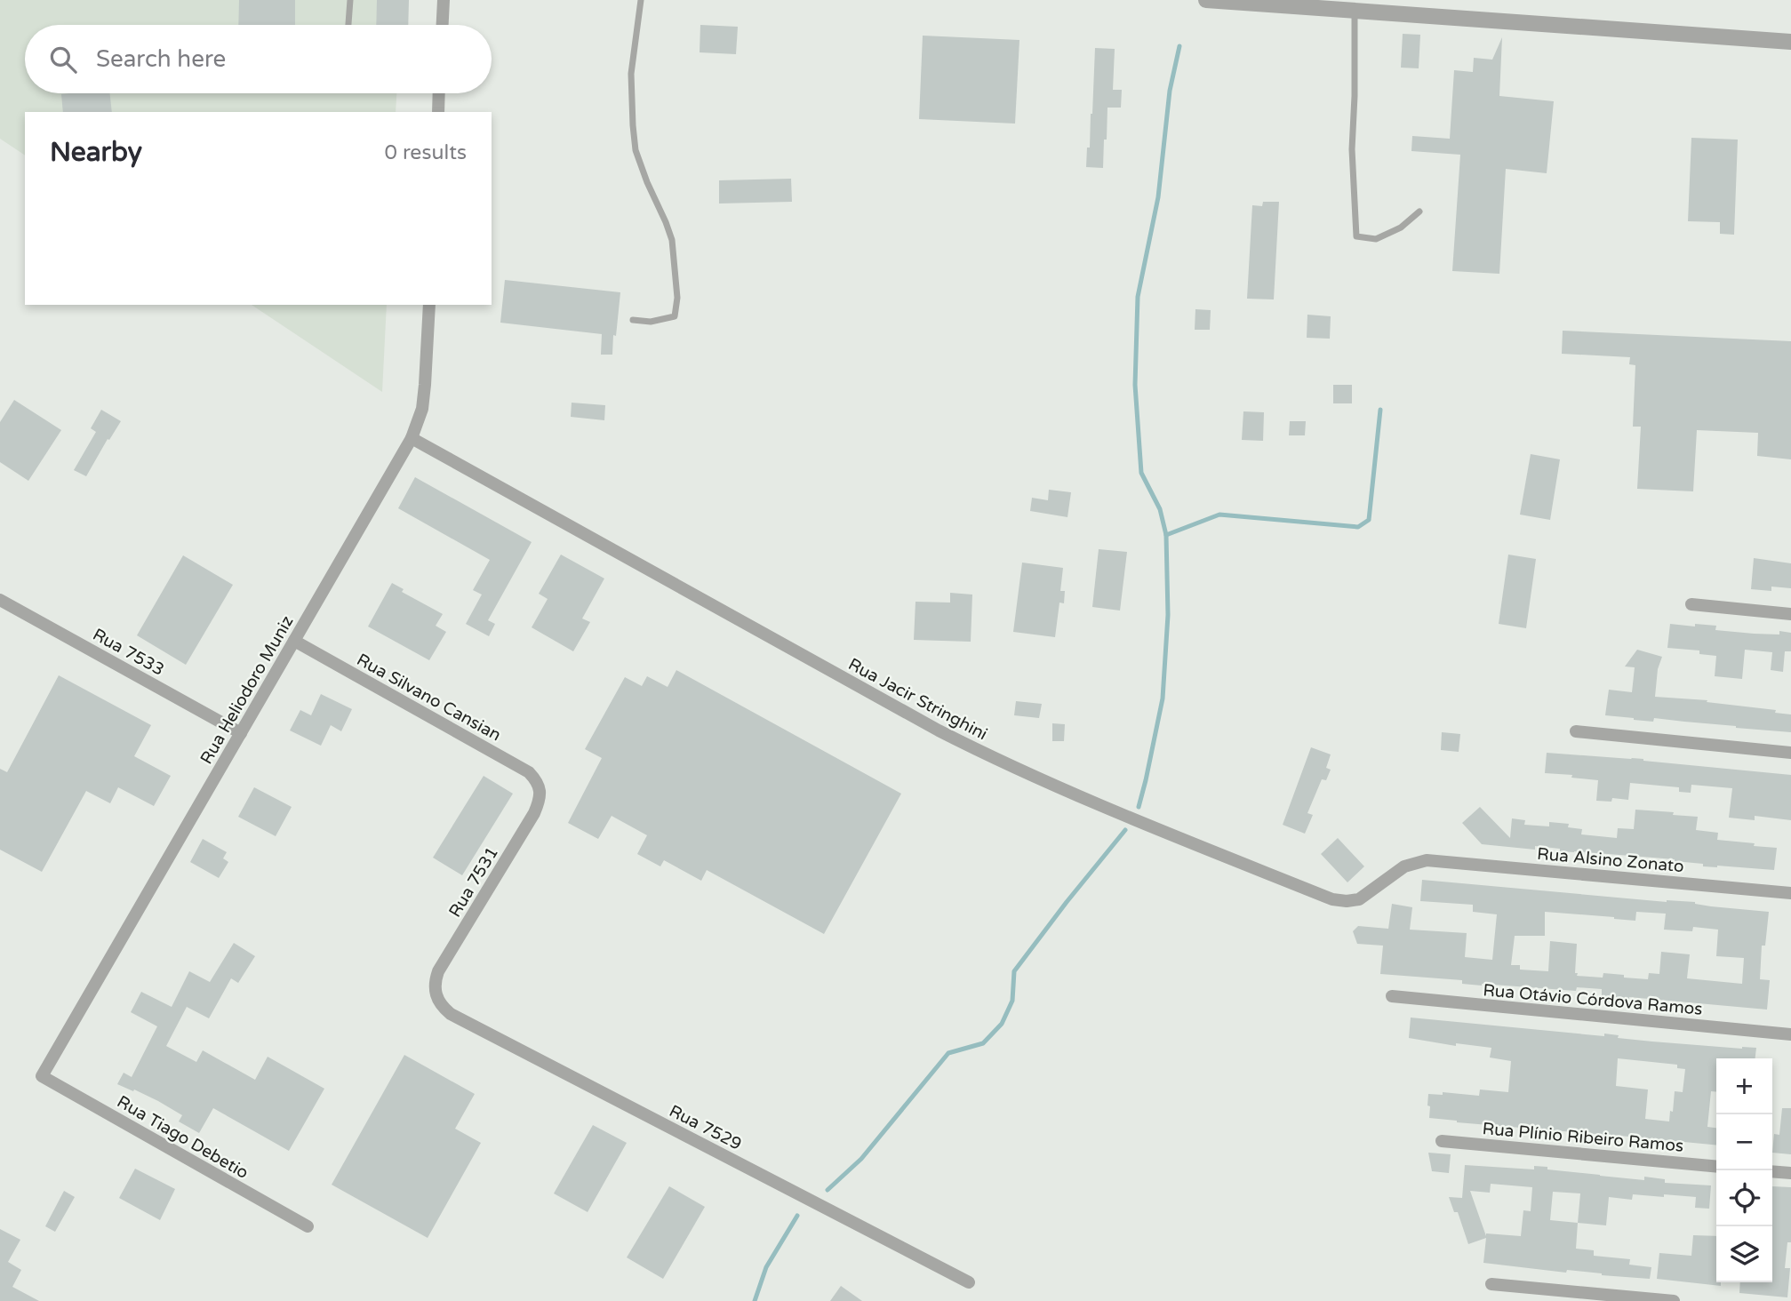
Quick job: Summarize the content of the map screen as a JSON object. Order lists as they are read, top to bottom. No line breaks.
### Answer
{"streets":{"street":["Rua 7533","Rua Heliodoro Muniz","Rua Silvano Cansian","Rua Jacir Stringhini","Rua Alsino Zonato","Rua 7531","Rua Otávio Córdova Ramos","Rua 7529","Rua Tiago Debetio","Rua Plínio Ribeiro Ramos"]},"crossings":[["Rua 7533","Rua Heliodoro Muniz"],["Rua Heliodoro Muniz","Rua Silvano Cansian"],["Rua Heliodoro Muniz","Rua Jacir Stringhini"],["Rua Heliodoro Muniz","Rua Tiago Debetio"],["Rua Silvano Cansian","Rua 7531"],["Rua Jacir Stringhini","Rua Alsino Zonato"],["Rua 7531","Rua 7529"]],"page":{"search":"Search here","heading":["Nearby","0 results"],"map_buttons":["+","−"]}}
